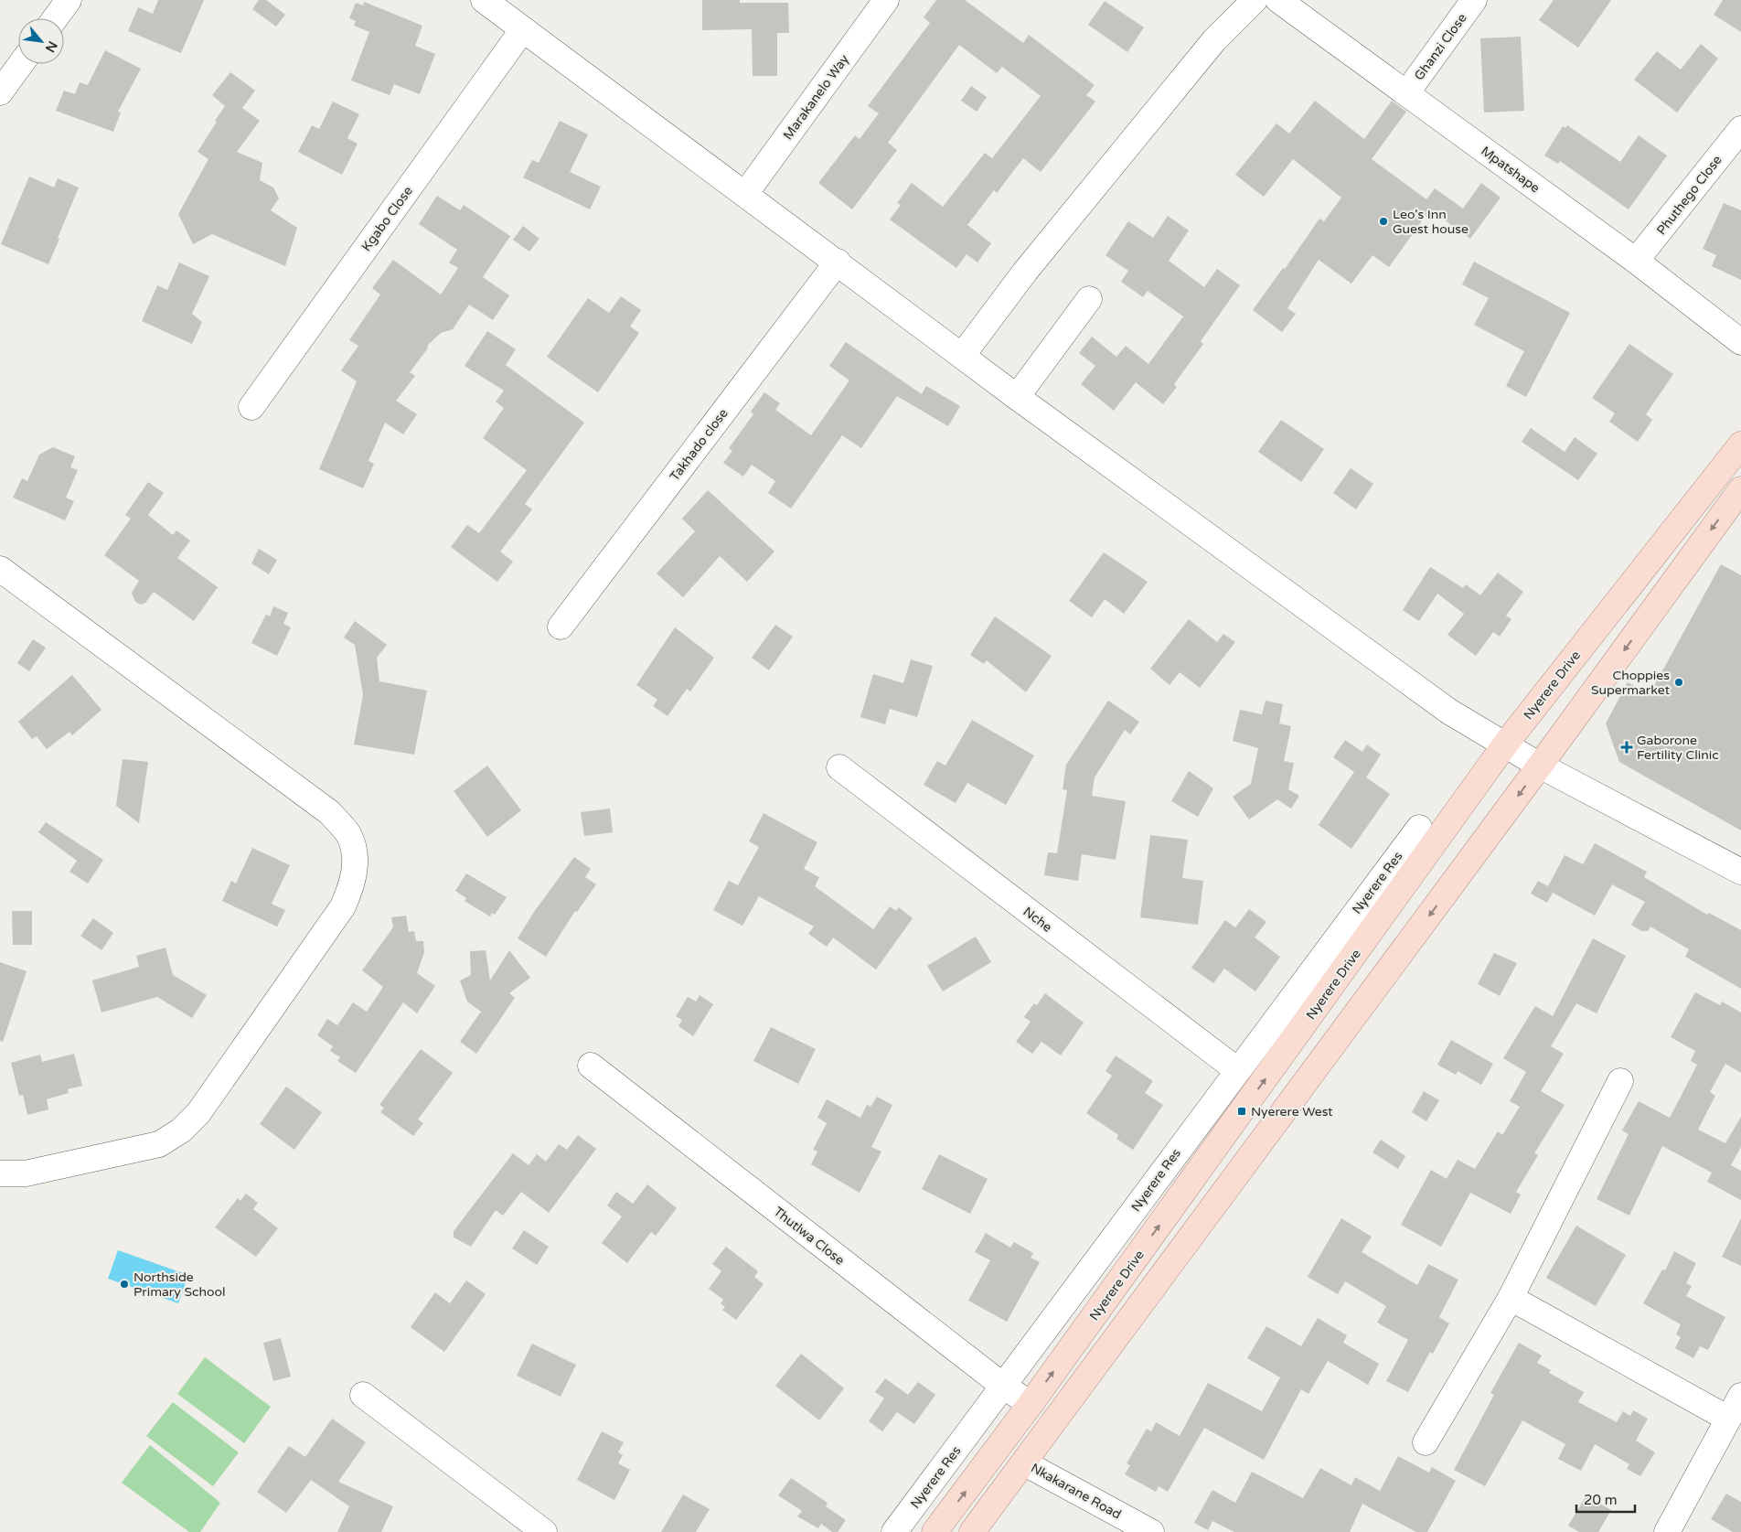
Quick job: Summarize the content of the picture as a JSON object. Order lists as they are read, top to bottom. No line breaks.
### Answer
{"streets":{"main road":["Nyerere Drive"],"street":["Ghanzi Close","Marakanelo Way","Mpatshape","Phuthego Close","Kgabo Close","Takhado close","Nyerere Res","Nche","Thutlwa Close","Nkakarane Road"]},"crossings":[["Ghanzi Close","Mpatshape"],["Mpatshape","Phuthego Close"],["Nyerere Drive","Thutlwa Close"],["Nyerere Res","Nche"],["Nyerere Res","Thutlwa Close"]],"places":{"other":["Leo's Inn Guest house","Choppies Supermarket","Northside Primary School"],"health":["Gaborone Fertility Clinic"],"transit":["Nyerere West"]},"scale_bar":"20 m","north":"bottom right"}
